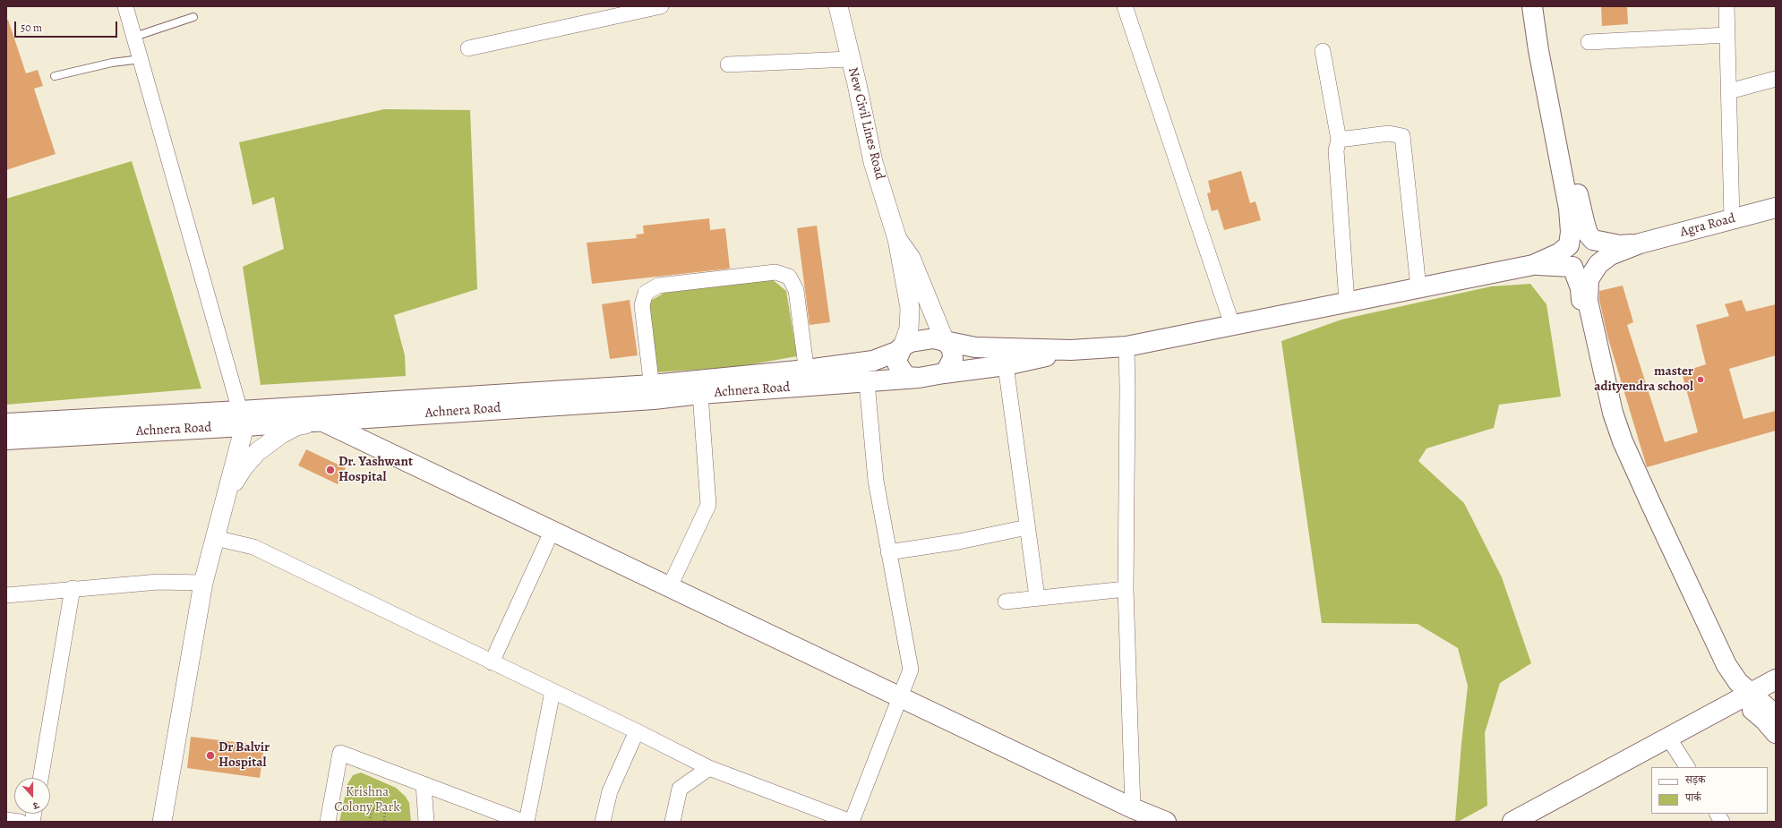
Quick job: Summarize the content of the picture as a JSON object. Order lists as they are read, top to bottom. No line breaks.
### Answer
{"streets":{"main road":["Agra Road","Achnera Road"],"street":["New Civil Lines Road"]},"parks":["Krishna Colony Park"],"places":["master adityendra school","Dr. Yashwant Hospital","Dr Balvir Hospital"],"legend":["सड़क","पार्क"],"scale_bar":"50 m","north":"bottom"}
